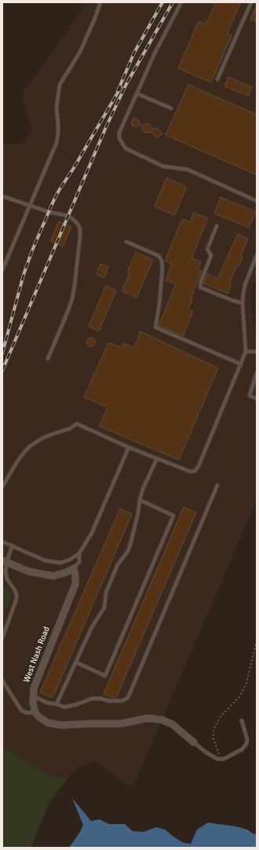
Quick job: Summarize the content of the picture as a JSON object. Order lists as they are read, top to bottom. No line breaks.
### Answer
{"streets":{"street":["West Nash Road"]}}
